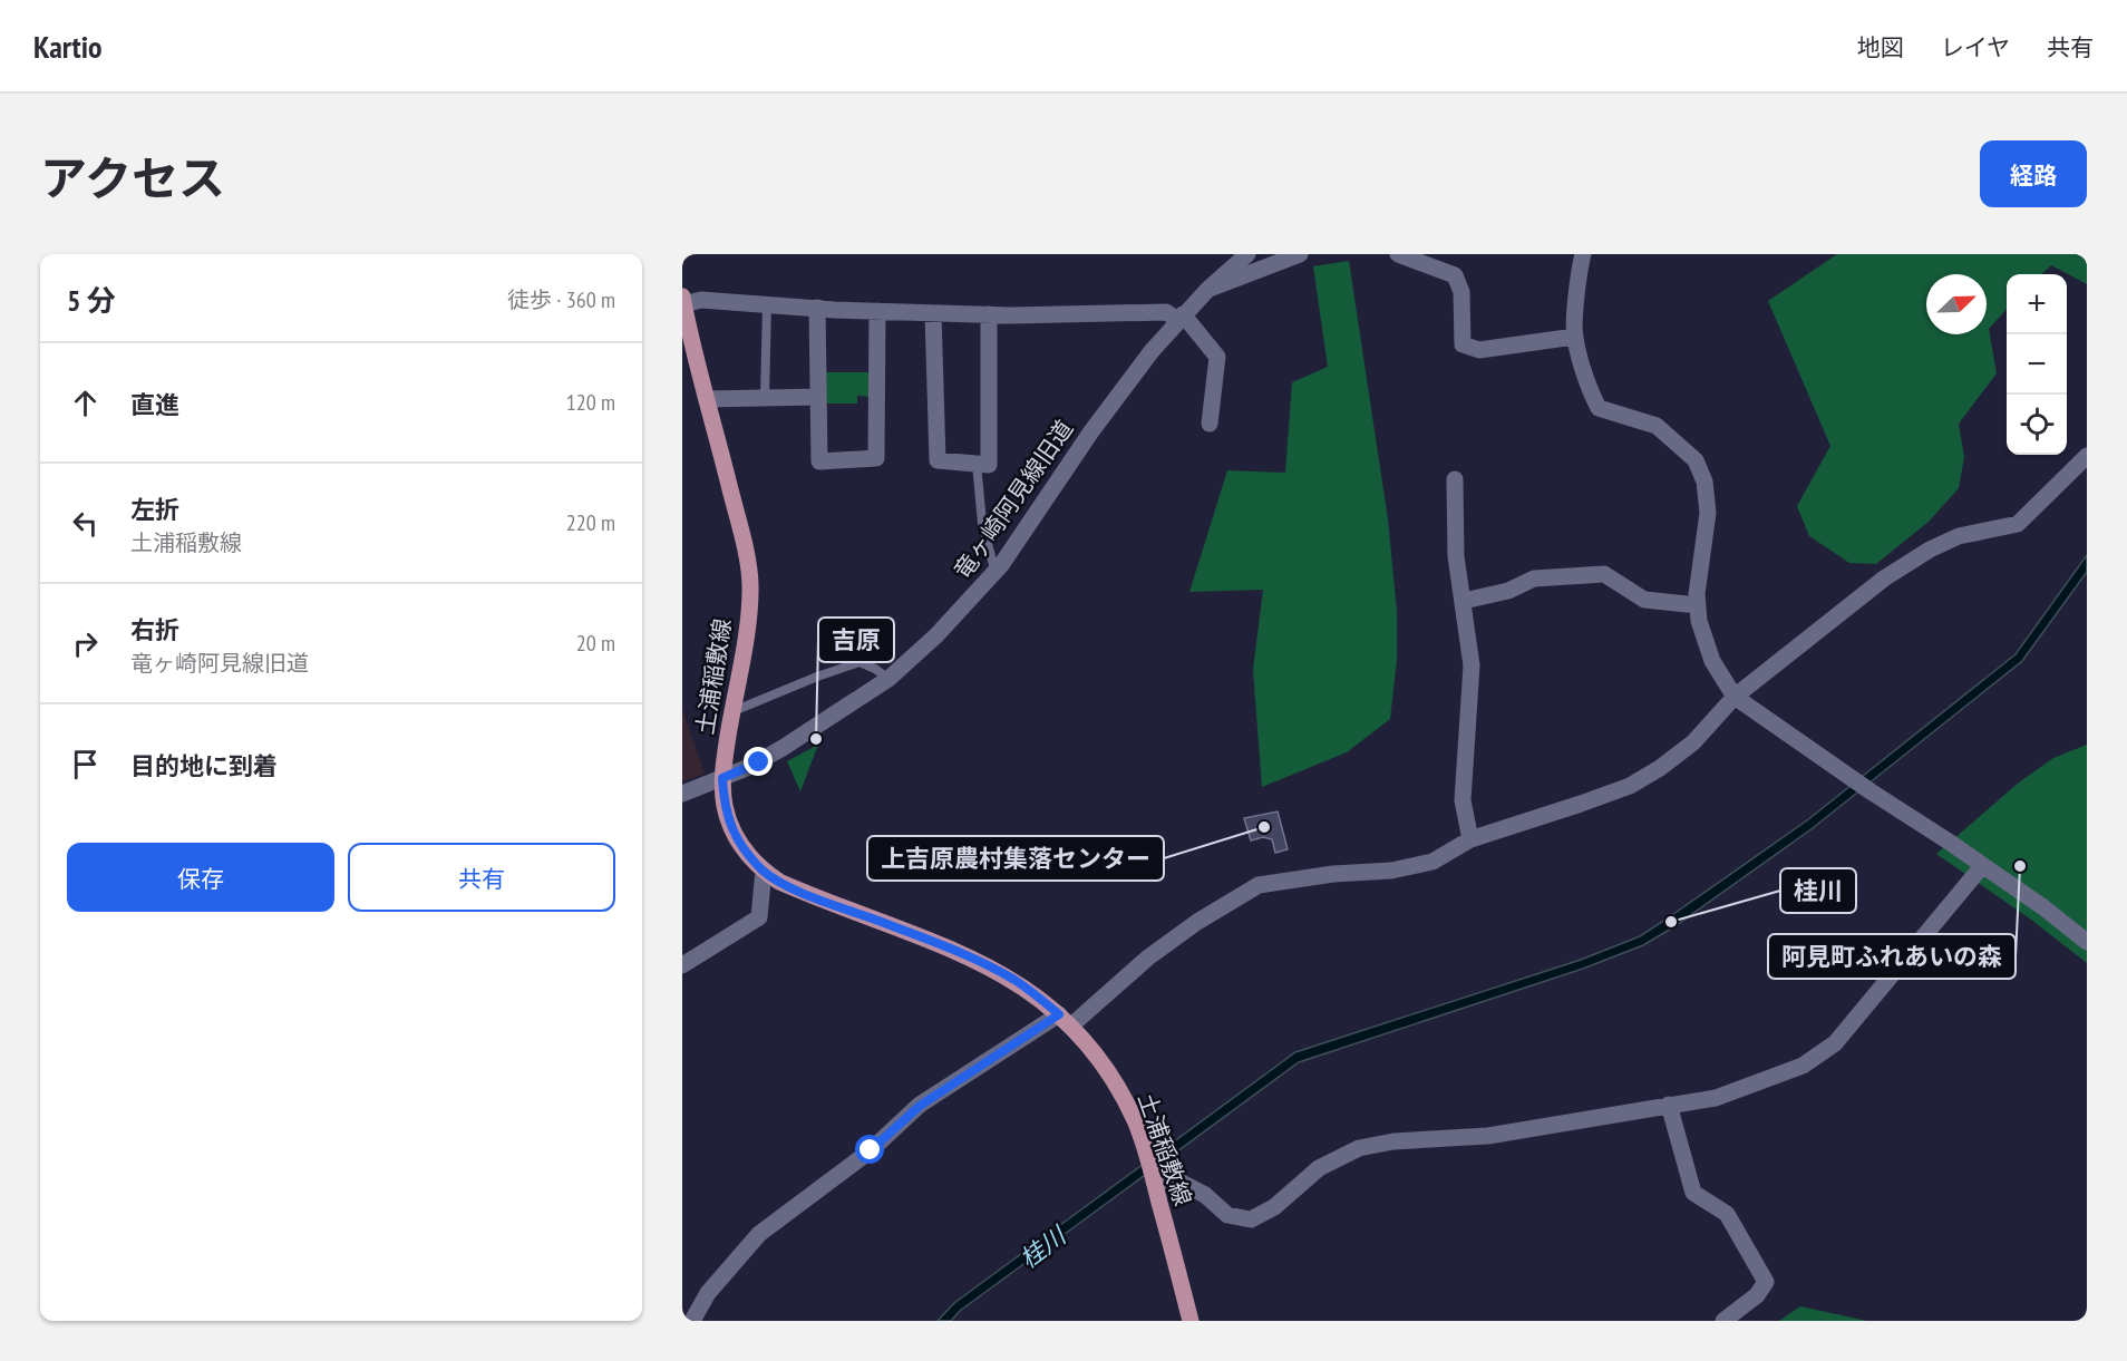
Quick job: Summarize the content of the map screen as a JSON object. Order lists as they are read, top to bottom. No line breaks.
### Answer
{"streets":{"main road":["土浦稲敷線"],"street":["竜ヶ崎阿見線旧道"]},"crossings":[["竜ヶ崎阿見線旧道","土浦稲敷線"]],"water":["桂川"],"places":["吉原","上吉原農村集落センター","阿見町ふれあいの森","桂川"],"north":"top right","page":{"header":"Kartio","nav":["地図","レイヤ","共有"],"title":"アクセス","buttons":["経路",["保存","共有"]],"heading":["5 分","徒歩 · 360 m"],"map_buttons":["+","−"],"list":[["直進","120 m"],["左折","土浦稲敷線","220 m"],["右折","竜ヶ崎阿見線旧道","20 m"],"目的地に到着"]}}
